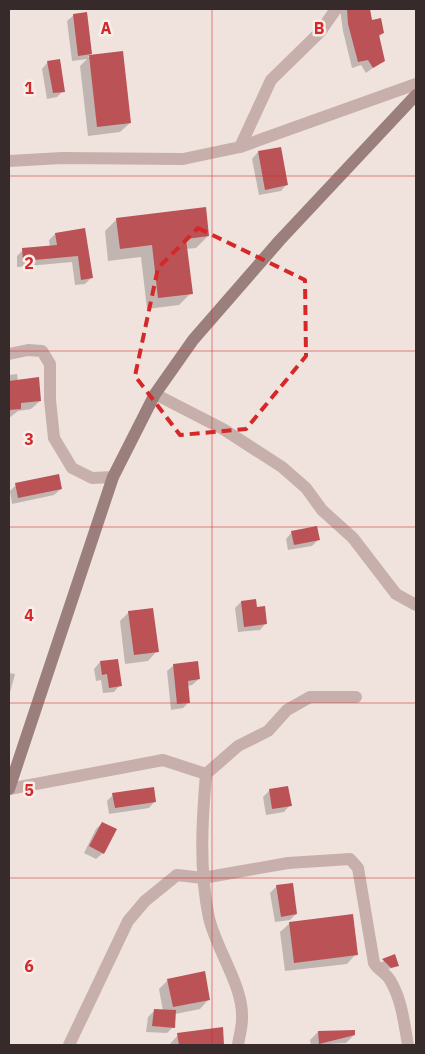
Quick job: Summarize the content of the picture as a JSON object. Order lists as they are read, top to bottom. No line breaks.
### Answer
{"grid":{"columns":["A","B"],"rows":["1","2","3","4","5","6"]}}
